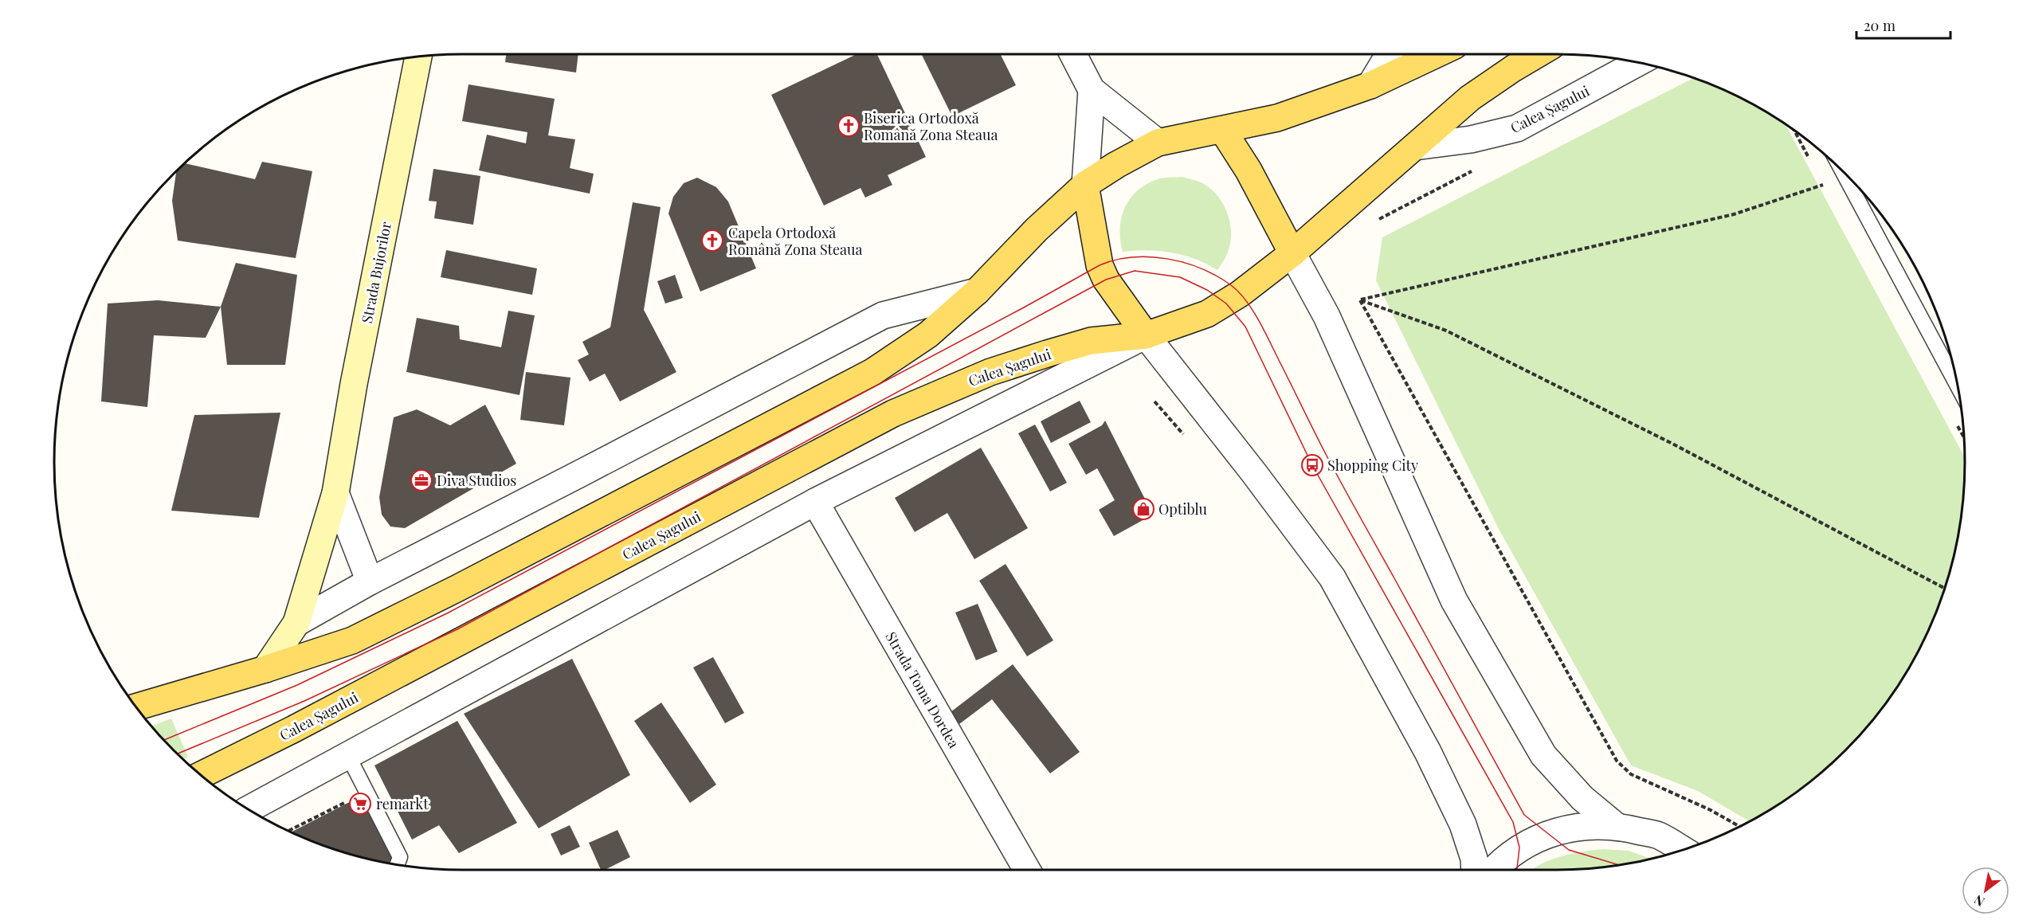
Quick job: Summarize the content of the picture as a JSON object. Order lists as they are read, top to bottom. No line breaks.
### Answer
{"streets":{"main road":["Calea Șagului","Strada Bujorilor"],"street":["Strada Toma Dordea"]},"crossings":[["Calea Șagului","Strada Toma Dordea"]],"places":{"church":["Biserica Ortodoxă Română Zona Steaua","Capela Ortodoxă Română Zona Steaua"],"bus stop":["Shopping City"],"office":["Diva Studios"],"shop":["Optiblu"],"supermarket":["remarkt"]},"scale_bar":"20 m","north":"bottom left"}
